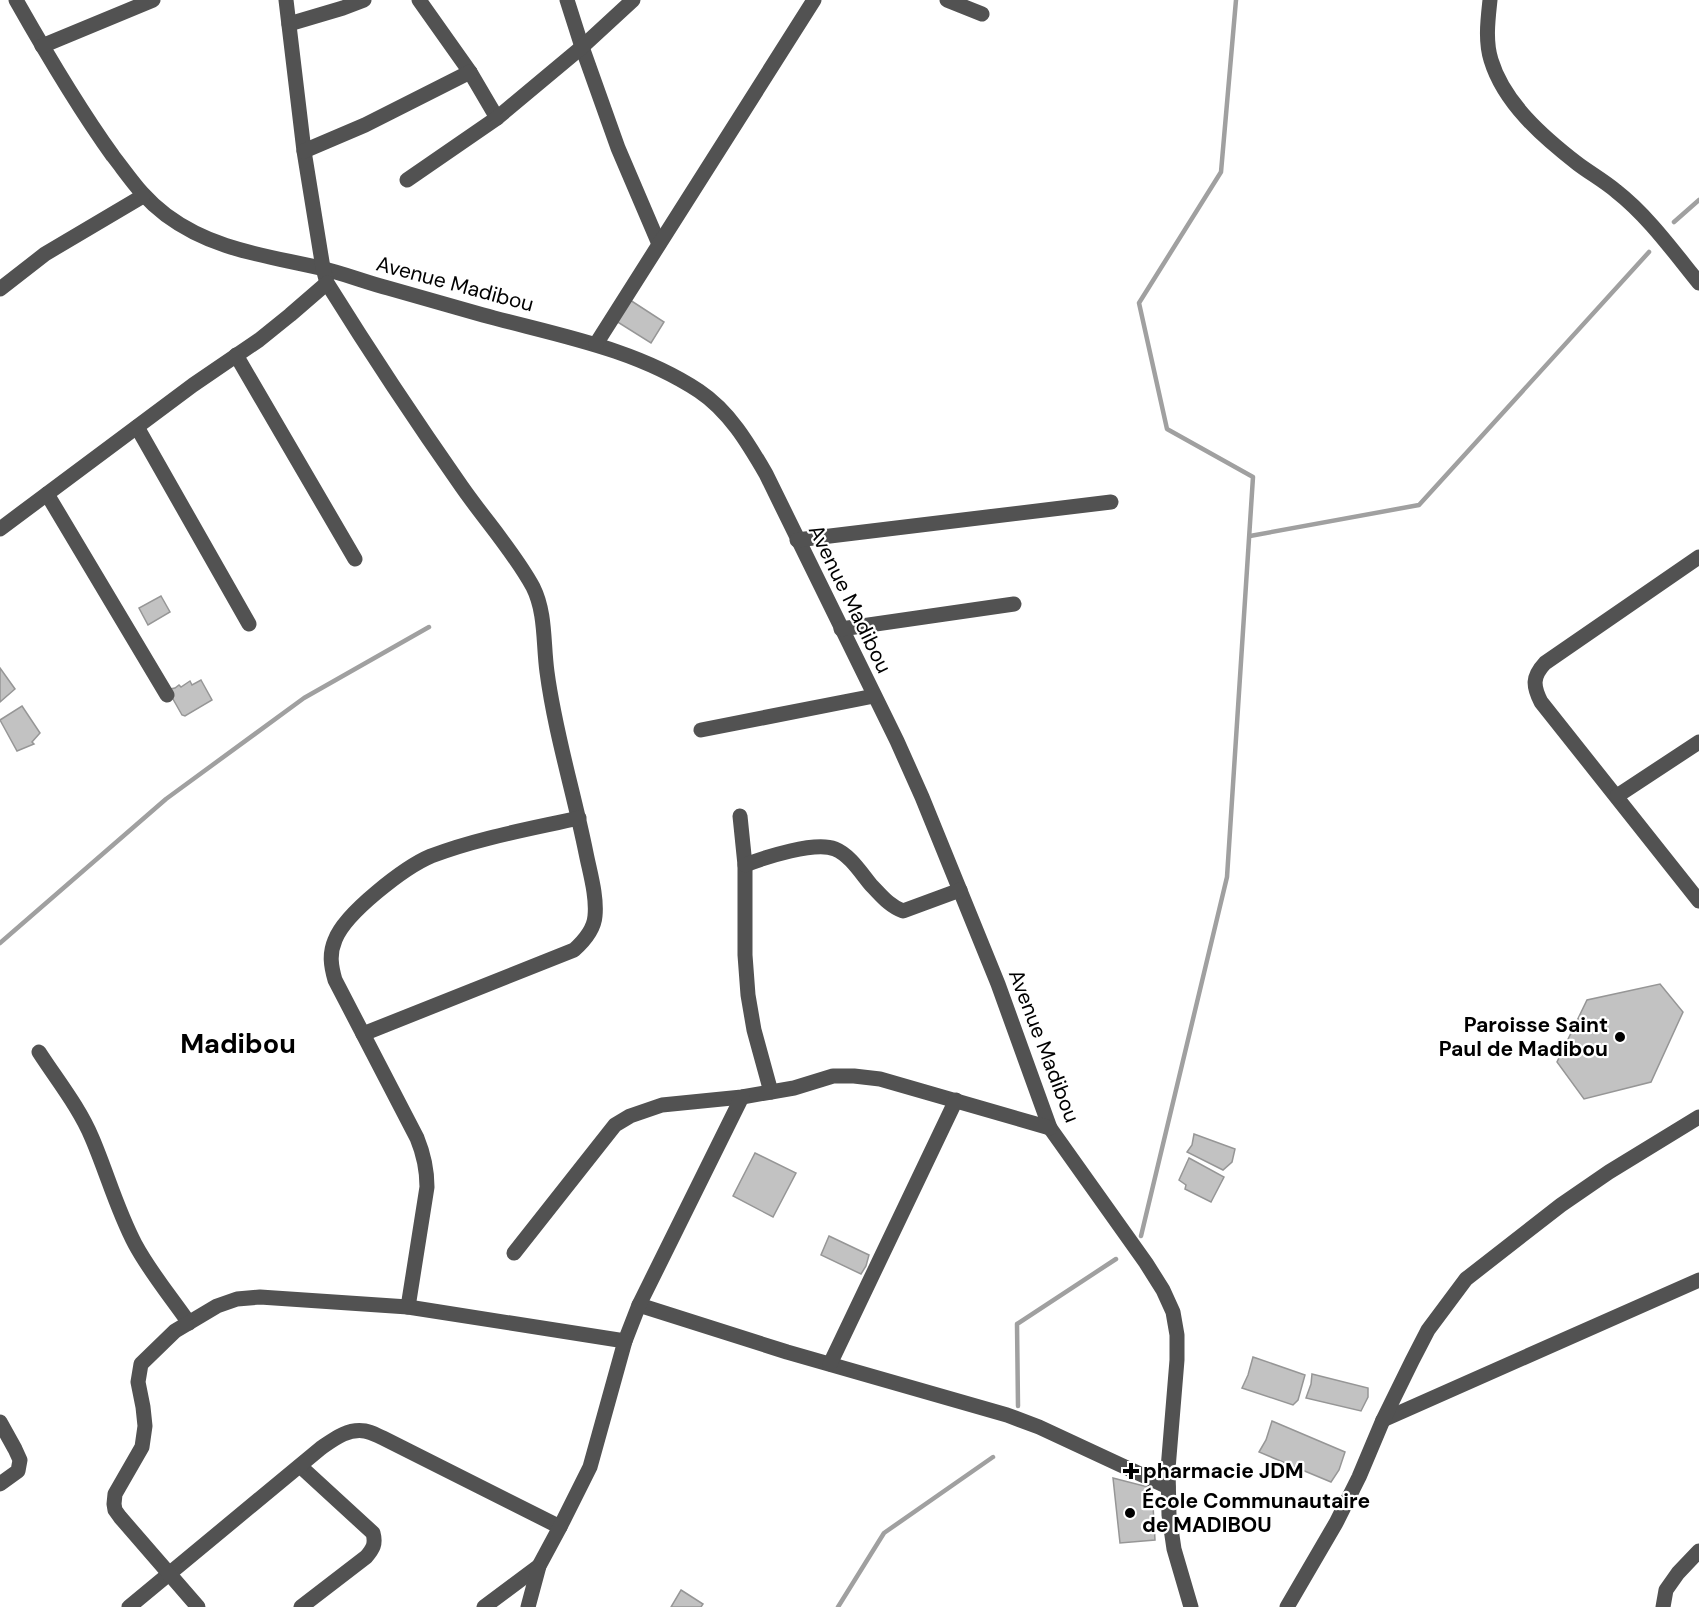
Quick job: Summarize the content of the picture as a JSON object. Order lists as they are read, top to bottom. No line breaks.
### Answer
{"streets":{"street":["Avenue Madibou"]},"districts":["Madibou"],"places":{"other":["Paroisse Saint Paul de Madibou","École Communautaire de MADIBOU"],"health":["pharmacie JDM"]}}
